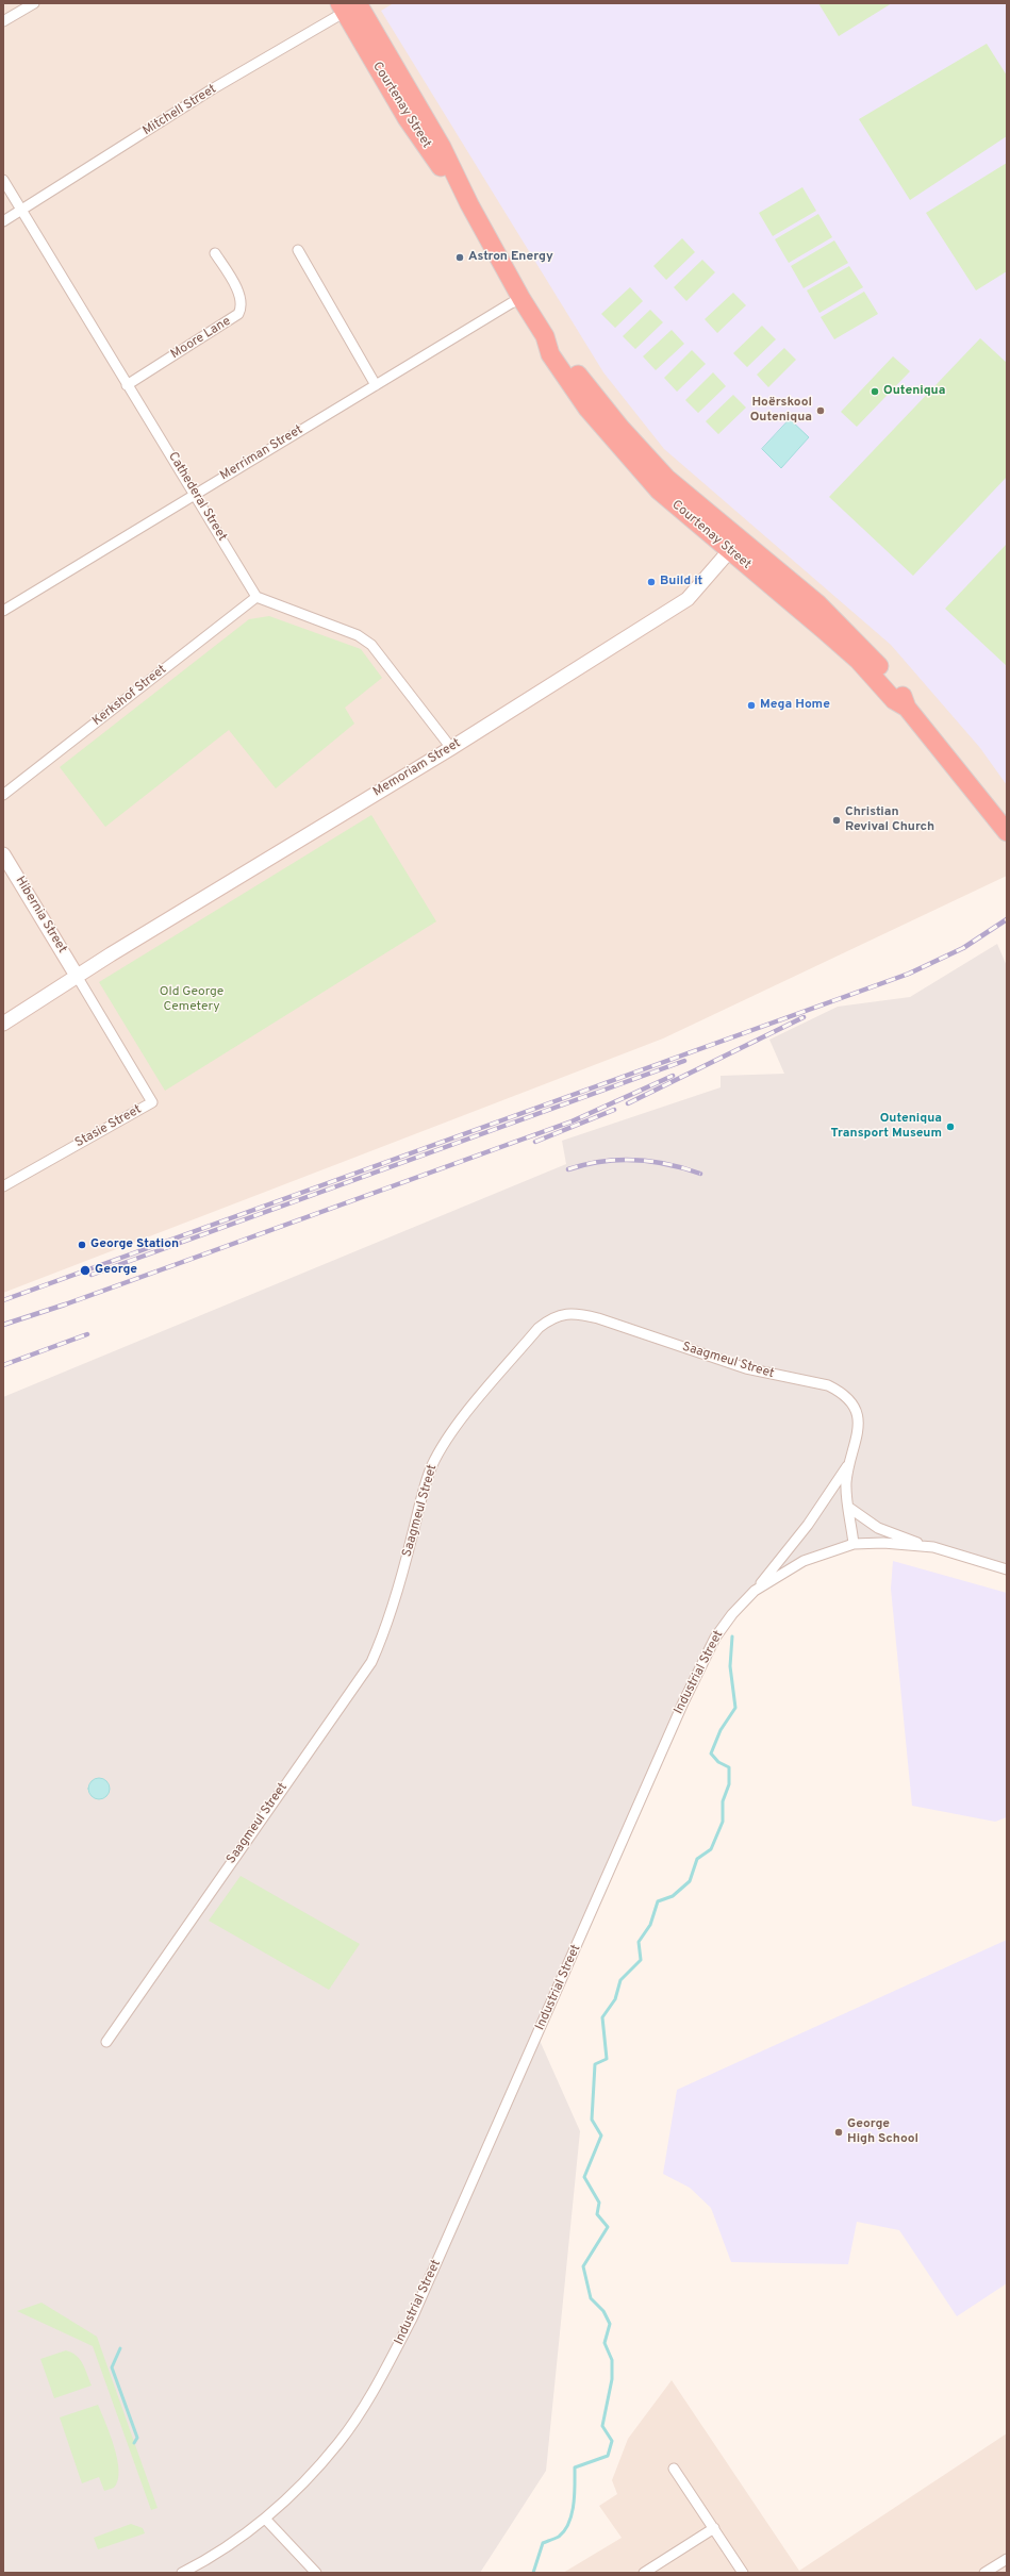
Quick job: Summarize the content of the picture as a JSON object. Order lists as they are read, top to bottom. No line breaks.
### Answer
{"streets":{"highway":["Courtenay Street"],"street":["Mitchell Street","Moore Lane","Merriman Street","Cathederal Street","Kerkshof Street","Memoriam Street","Hibernia Street","Stasie Street","Saagmeul Street","Industrial Street"]},"crossings":[["Courtenay Street","Mitchell Street"],["Courtenay Street","Merriman Street"],["Courtenay Street","Memoriam Street"],["Mitchell Street","Cathederal Street"],["Moore Lane","Cathederal Street"],["Merriman Street","Cathederal Street"],["Cathederal Street","Kerkshof Street"],["Memoriam Street","Hibernia Street"],["Memoriam Street","Stasie Street"],["Hibernia Street","Stasie Street"],["Saagmeul Street","Industrial Street"]],"parks":["Old George Cemetery"],"places":["Astron Energy","Outeniqua","Hoërskool Outeniqua","Build it","Mega Home","Christian Revival Church","Outeniqua Transport Museum","George Station","George","George High School"]}
